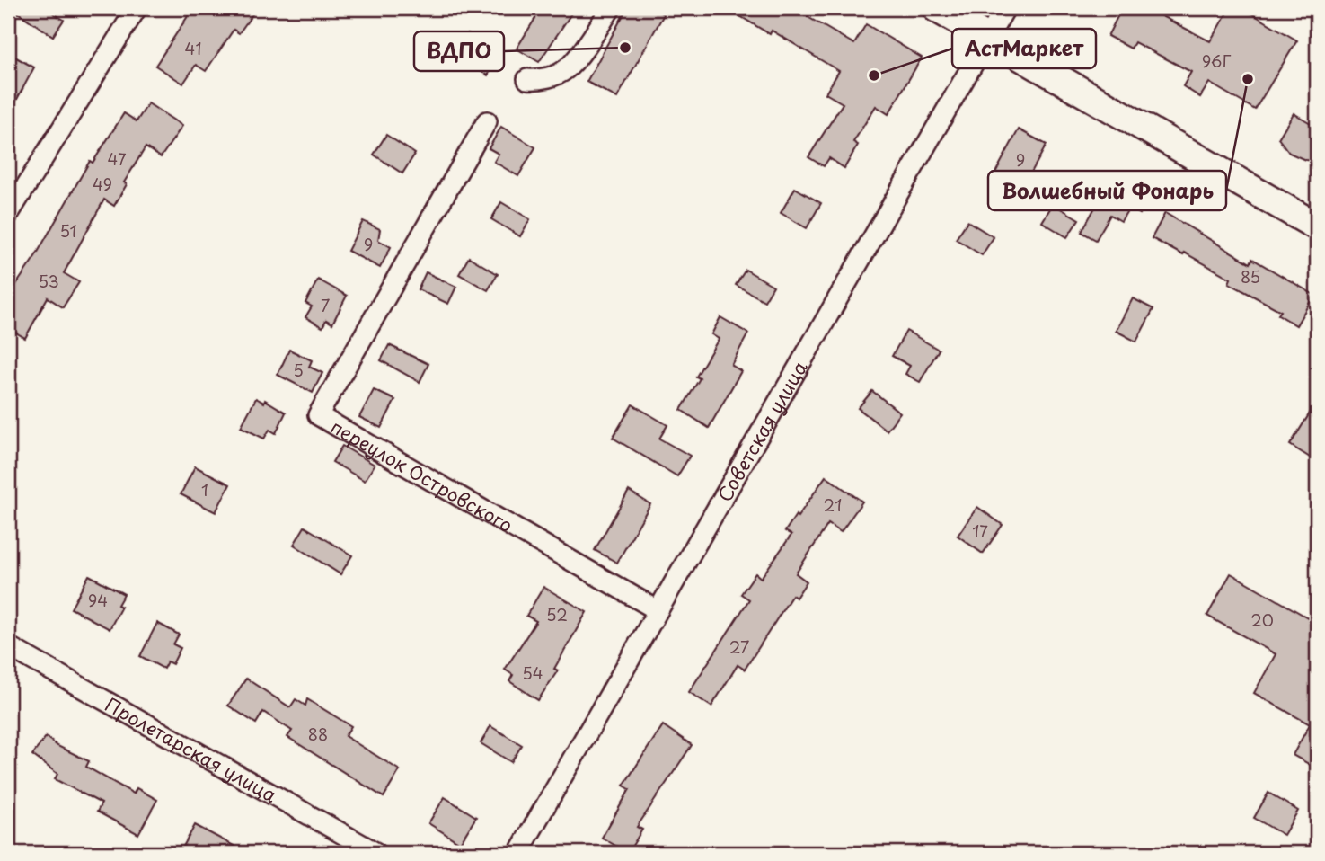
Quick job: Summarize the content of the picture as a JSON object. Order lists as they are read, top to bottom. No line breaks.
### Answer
{"streets":{"street":["Советская улица","переулок Островского","Пролетарская улица"]},"crossings":[["Советская улица","переулок Островского"]],"places":["ВДПО","АстМаркет","Волшебный Фонарь"],"house_numbers":["41","96Г","47","9","49","51","9","85","53","7","5","1","21","17","94","52","20","27","54","88"]}
